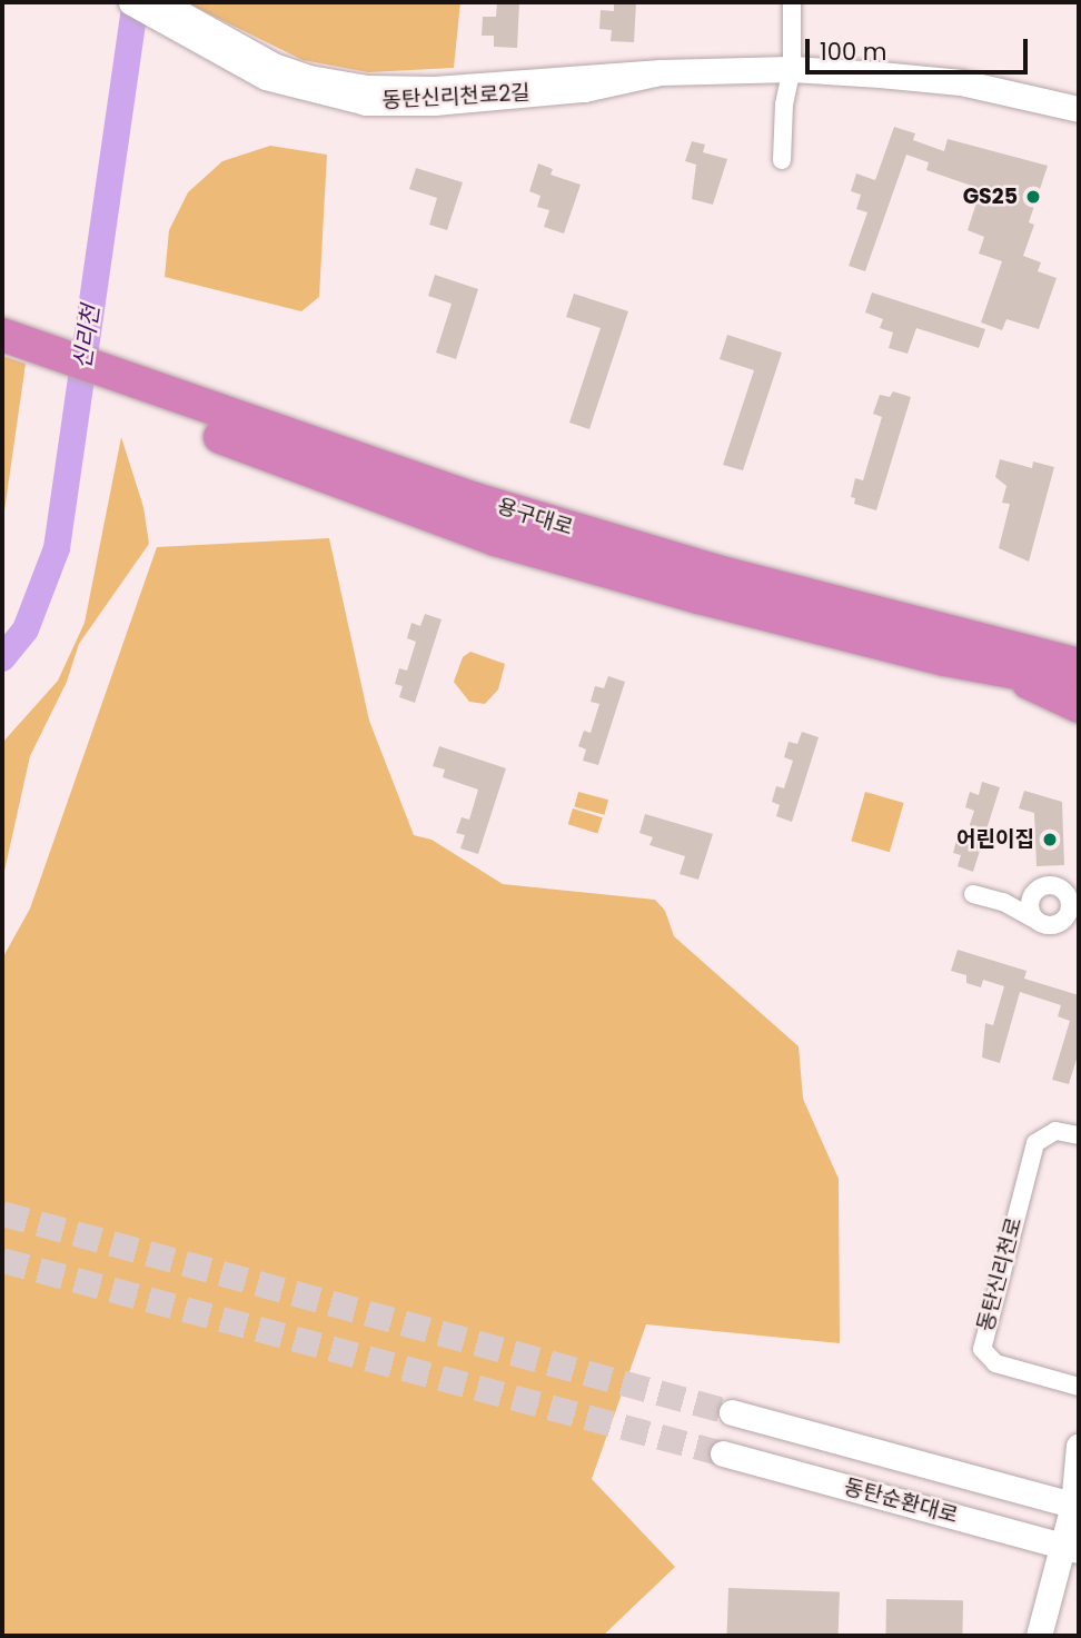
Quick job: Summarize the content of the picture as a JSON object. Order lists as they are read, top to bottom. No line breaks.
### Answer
{"streets":{"highway":["용구대로"],"street":["동탄신리천로2길","동탄신리천로","동탄순환대로"]},"water":["신리천"],"places":["GS25","어린이집"],"scale_bar":"100 m"}
